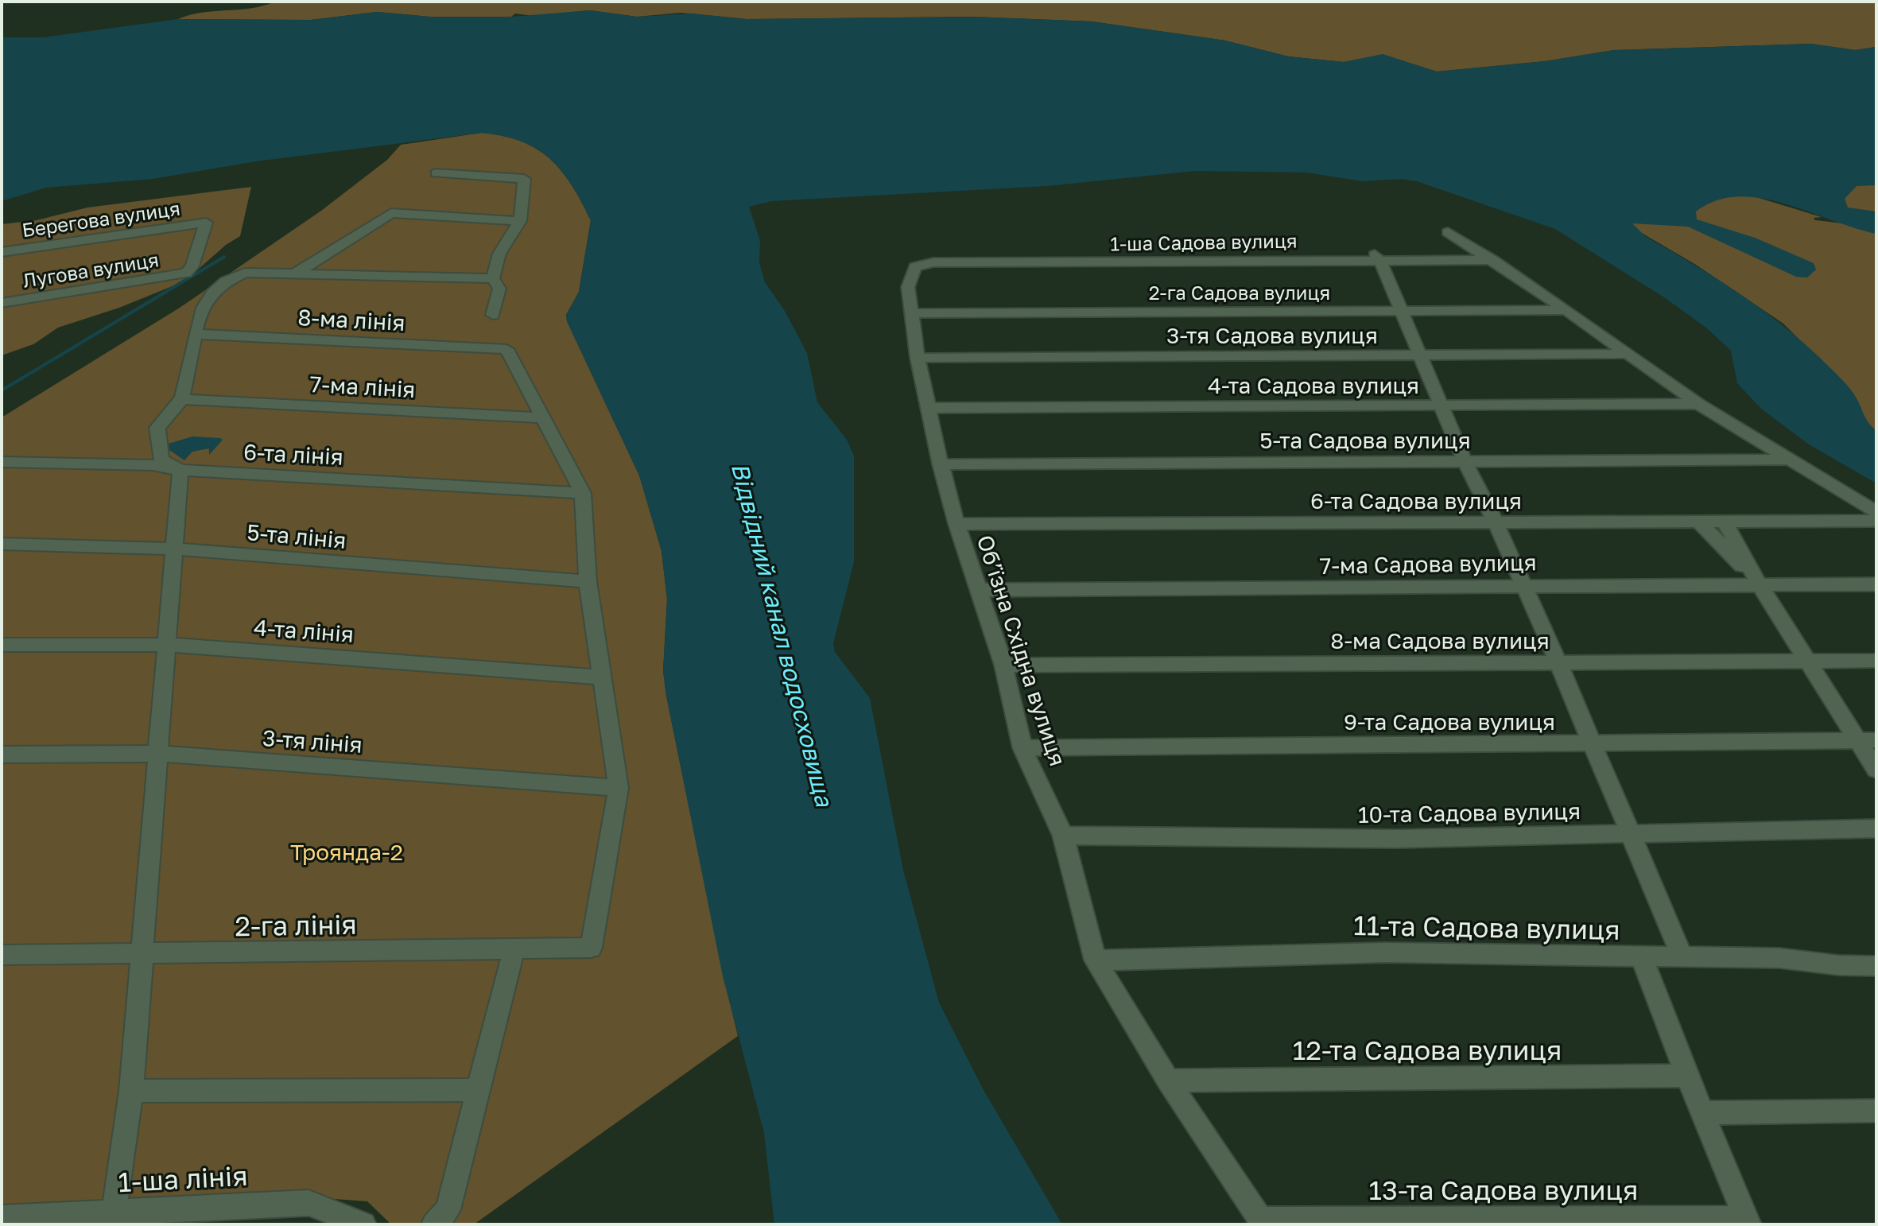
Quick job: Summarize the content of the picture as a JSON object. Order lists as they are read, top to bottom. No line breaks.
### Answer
{"streets":{"street":["Берегова вулиця","1-ша Садова вулиця","Лугова вулиця","2-га Садова вулиця","8-ма лінія","3-тя Садова вулиця","4-та Садова вулиця","7-ма лінія","5-та Садова вулиця","6-та лінія","6-та Садова вулиця","5-та лінія","7-ма Садова вулиця","4-та лінія","8-ма Садова вулиця","Обʼїзна Східна вулиця","9-та Садова вулиця","3-тя лінія","10-та Садова вулиця","2-га лінія","11-та Садова вулиця","12-та Садова вулиця","1-ша лінія","13-та Садова вулиця"]},"crossings":[["Берегова вулиця","Лугова вулиця"],["1-ша Садова вулиця","Обʼїзна Східна вулиця"],["2-га Садова вулиця","Обʼїзна Східна вулиця"],["8-ма лінія","7-ма лінія"],["3-тя Садова вулиця","Обʼїзна Східна вулиця"],["4-та Садова вулиця","Обʼїзна Східна вулиця"],["5-та Садова вулиця","Обʼїзна Східна вулиця"],["6-та Садова вулиця","Обʼїзна Східна вулиця"],["7-ма Садова вулиця","Обʼїзна Східна вулиця"],["8-ма Садова вулиця","Обʼїзна Східна вулиця"],["Обʼїзна Східна вулиця","9-та Садова вулиця"],["Обʼїзна Східна вулиця","10-та Садова вулиця"],["Обʼїзна Східна вулиця","11-та Садова вулиця"],["Обʼїзна Східна вулиця","12-та Садова вулиця"],["Обʼїзна Східна вулиця","13-та Садова вулиця"],["3-тя лінія","2-га лінія"]],"water":["Відвідний канал водосховища"],"parks":["Троянда-2"]}
